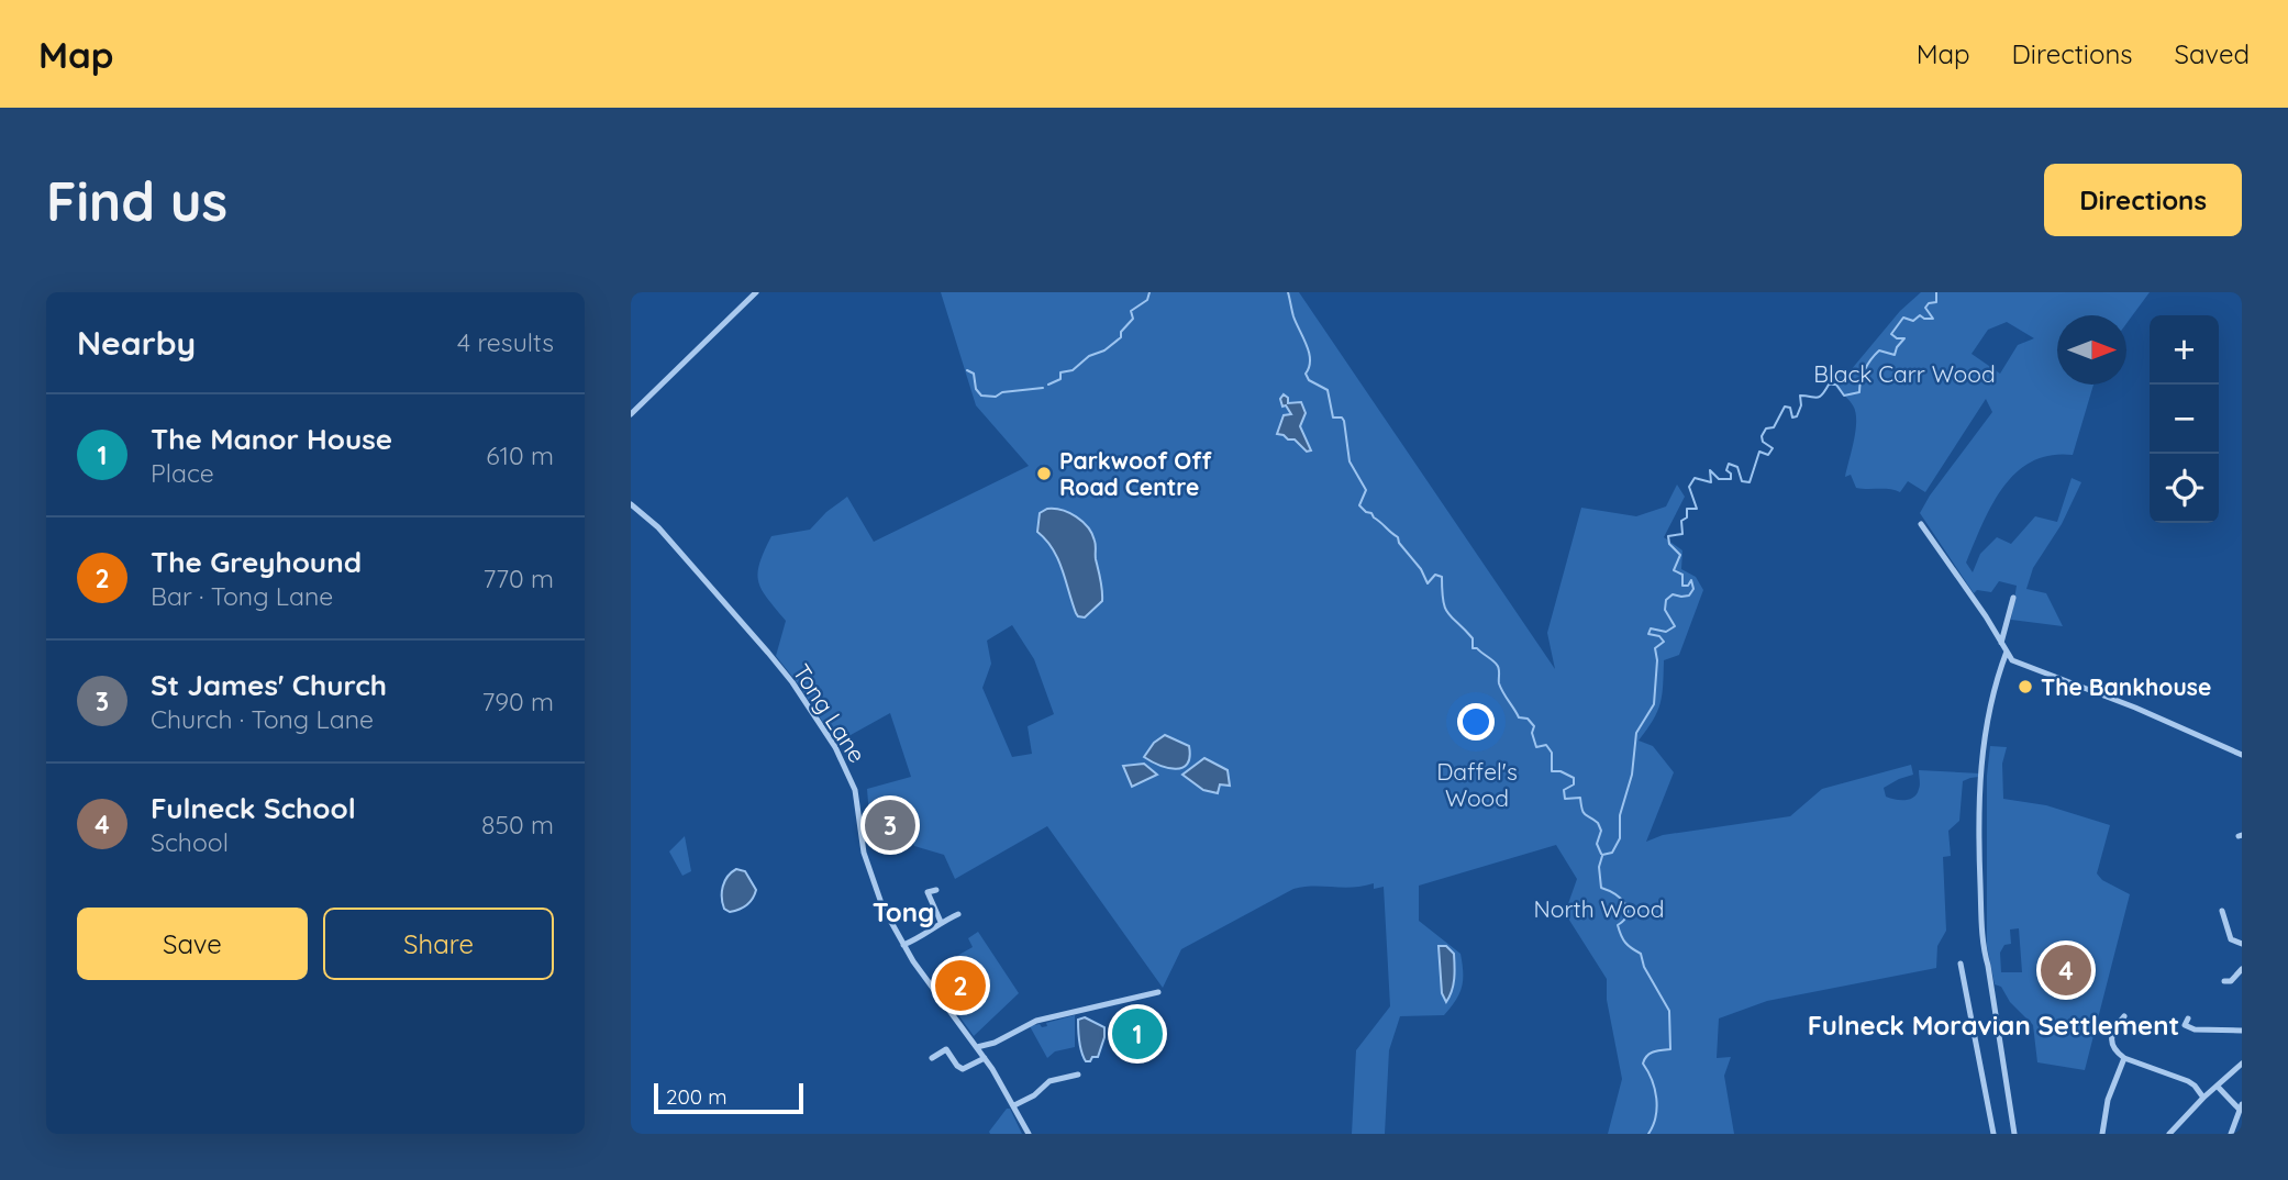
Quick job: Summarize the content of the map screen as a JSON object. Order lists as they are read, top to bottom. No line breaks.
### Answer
{"streets":{"street":["Tong Lane"]},"districts":["Tong","Fulneck Moravian Settlement"],"parks":["Black Carr Wood","Daffel's Wood","North Wood"],"places":["Parkwoof Off Road Centre","The Bankhouse"],"scale_bar":"200 m","north":"right","page":{"header":"Map","nav":["Map","Directions","Saved"],"buttons":["Directions",["Save","Share"]],"title":"Find us","heading":["Nearby","4 results"],"map_buttons":["+","−"],"list":[{"mark":"1","name":"The Manor House","note":"Place","value":"610 m"},{"mark":"2","name":"The Greyhound","note":"Bar · Tong Lane","value":"770 m"},{"mark":"3","name":"St James' Church","note":"Church · Tong Lane","value":"790 m"},{"mark":"4","name":"Fulneck School","note":"School","value":"850 m"}],"pins":["3","4","2","1"],"scale":"200 m"}}
